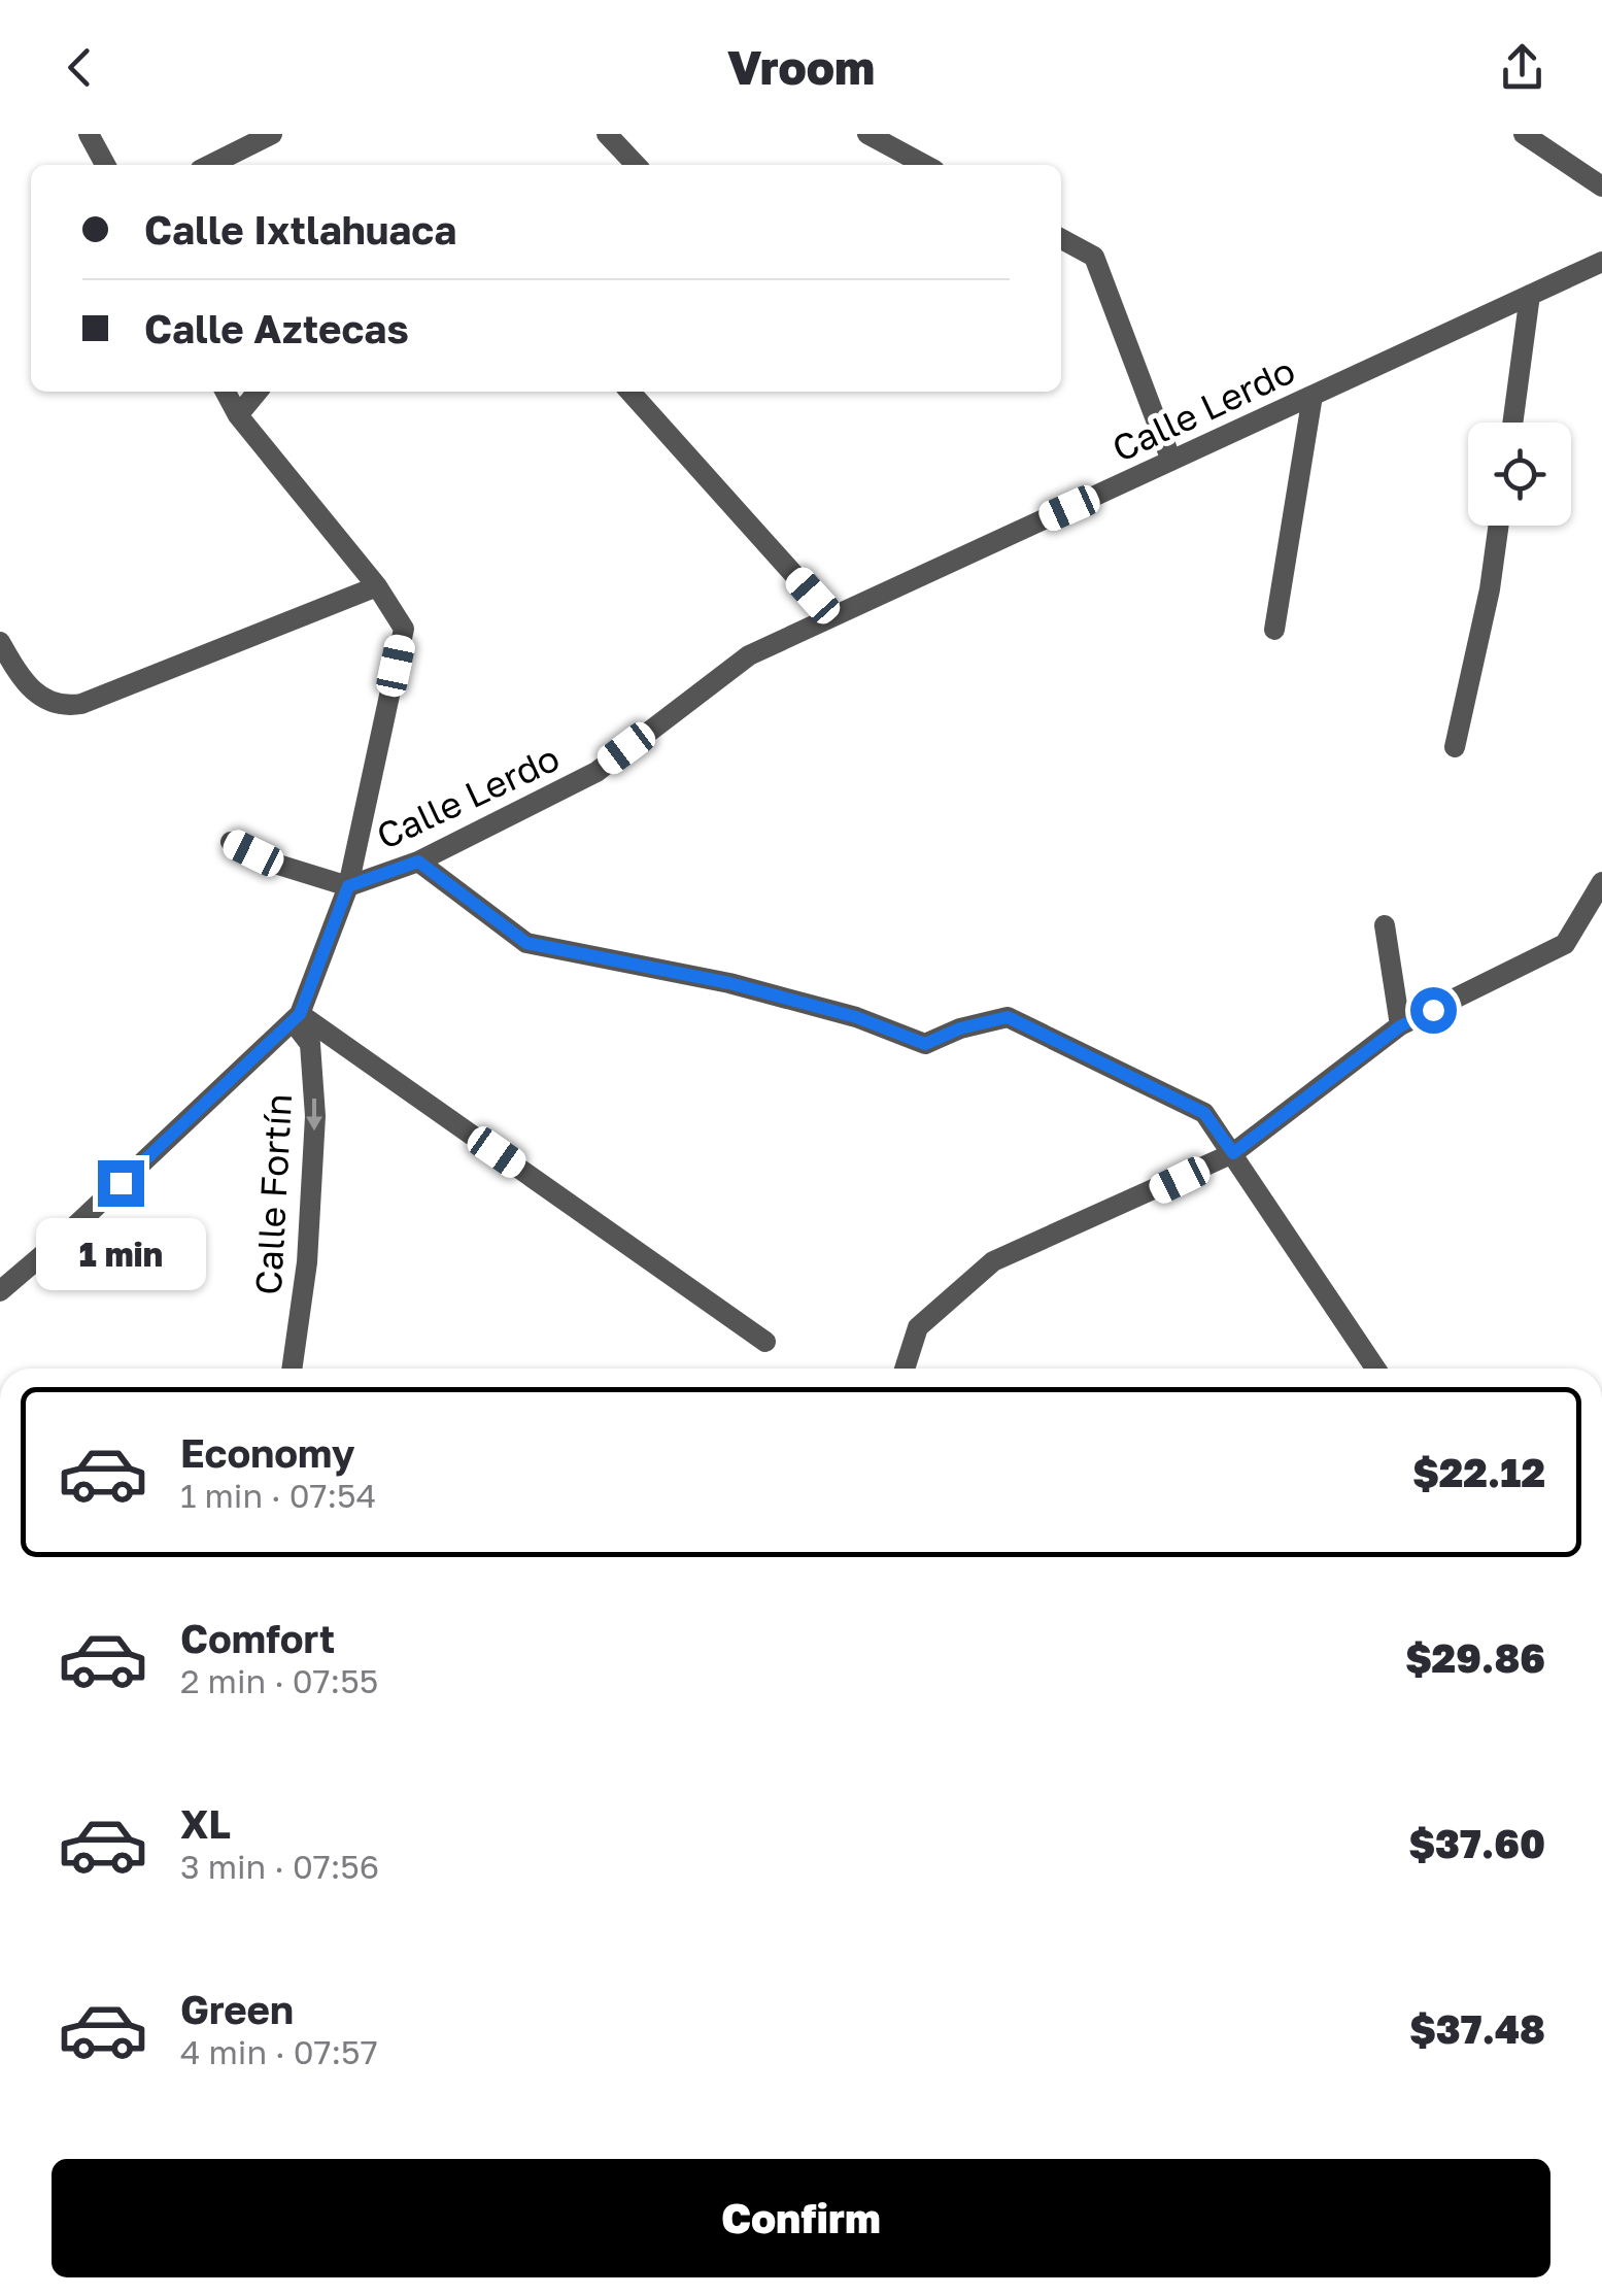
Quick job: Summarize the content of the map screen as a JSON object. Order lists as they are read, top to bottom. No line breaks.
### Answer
{"streets":{"street":["Calle Lerdo","Calle Fortín"]},"one_way":["Calle Fortín"],"page":{"header":"Vroom","banner":["Calle Ixtlahuaca","Calle Aztecas"],"bubble":"1 min","list":[{"name":"Economy","note":"1 min · 07:54","value":"$22.12"},{"name":"Comfort","note":"2 min · 07:55","value":"$29.86"},{"name":"XL","note":"3 min · 07:56","value":"$37.60"},{"name":"Green","note":"4 min · 07:57","value":"$37.48"}],"buttons":"Confirm"}}
